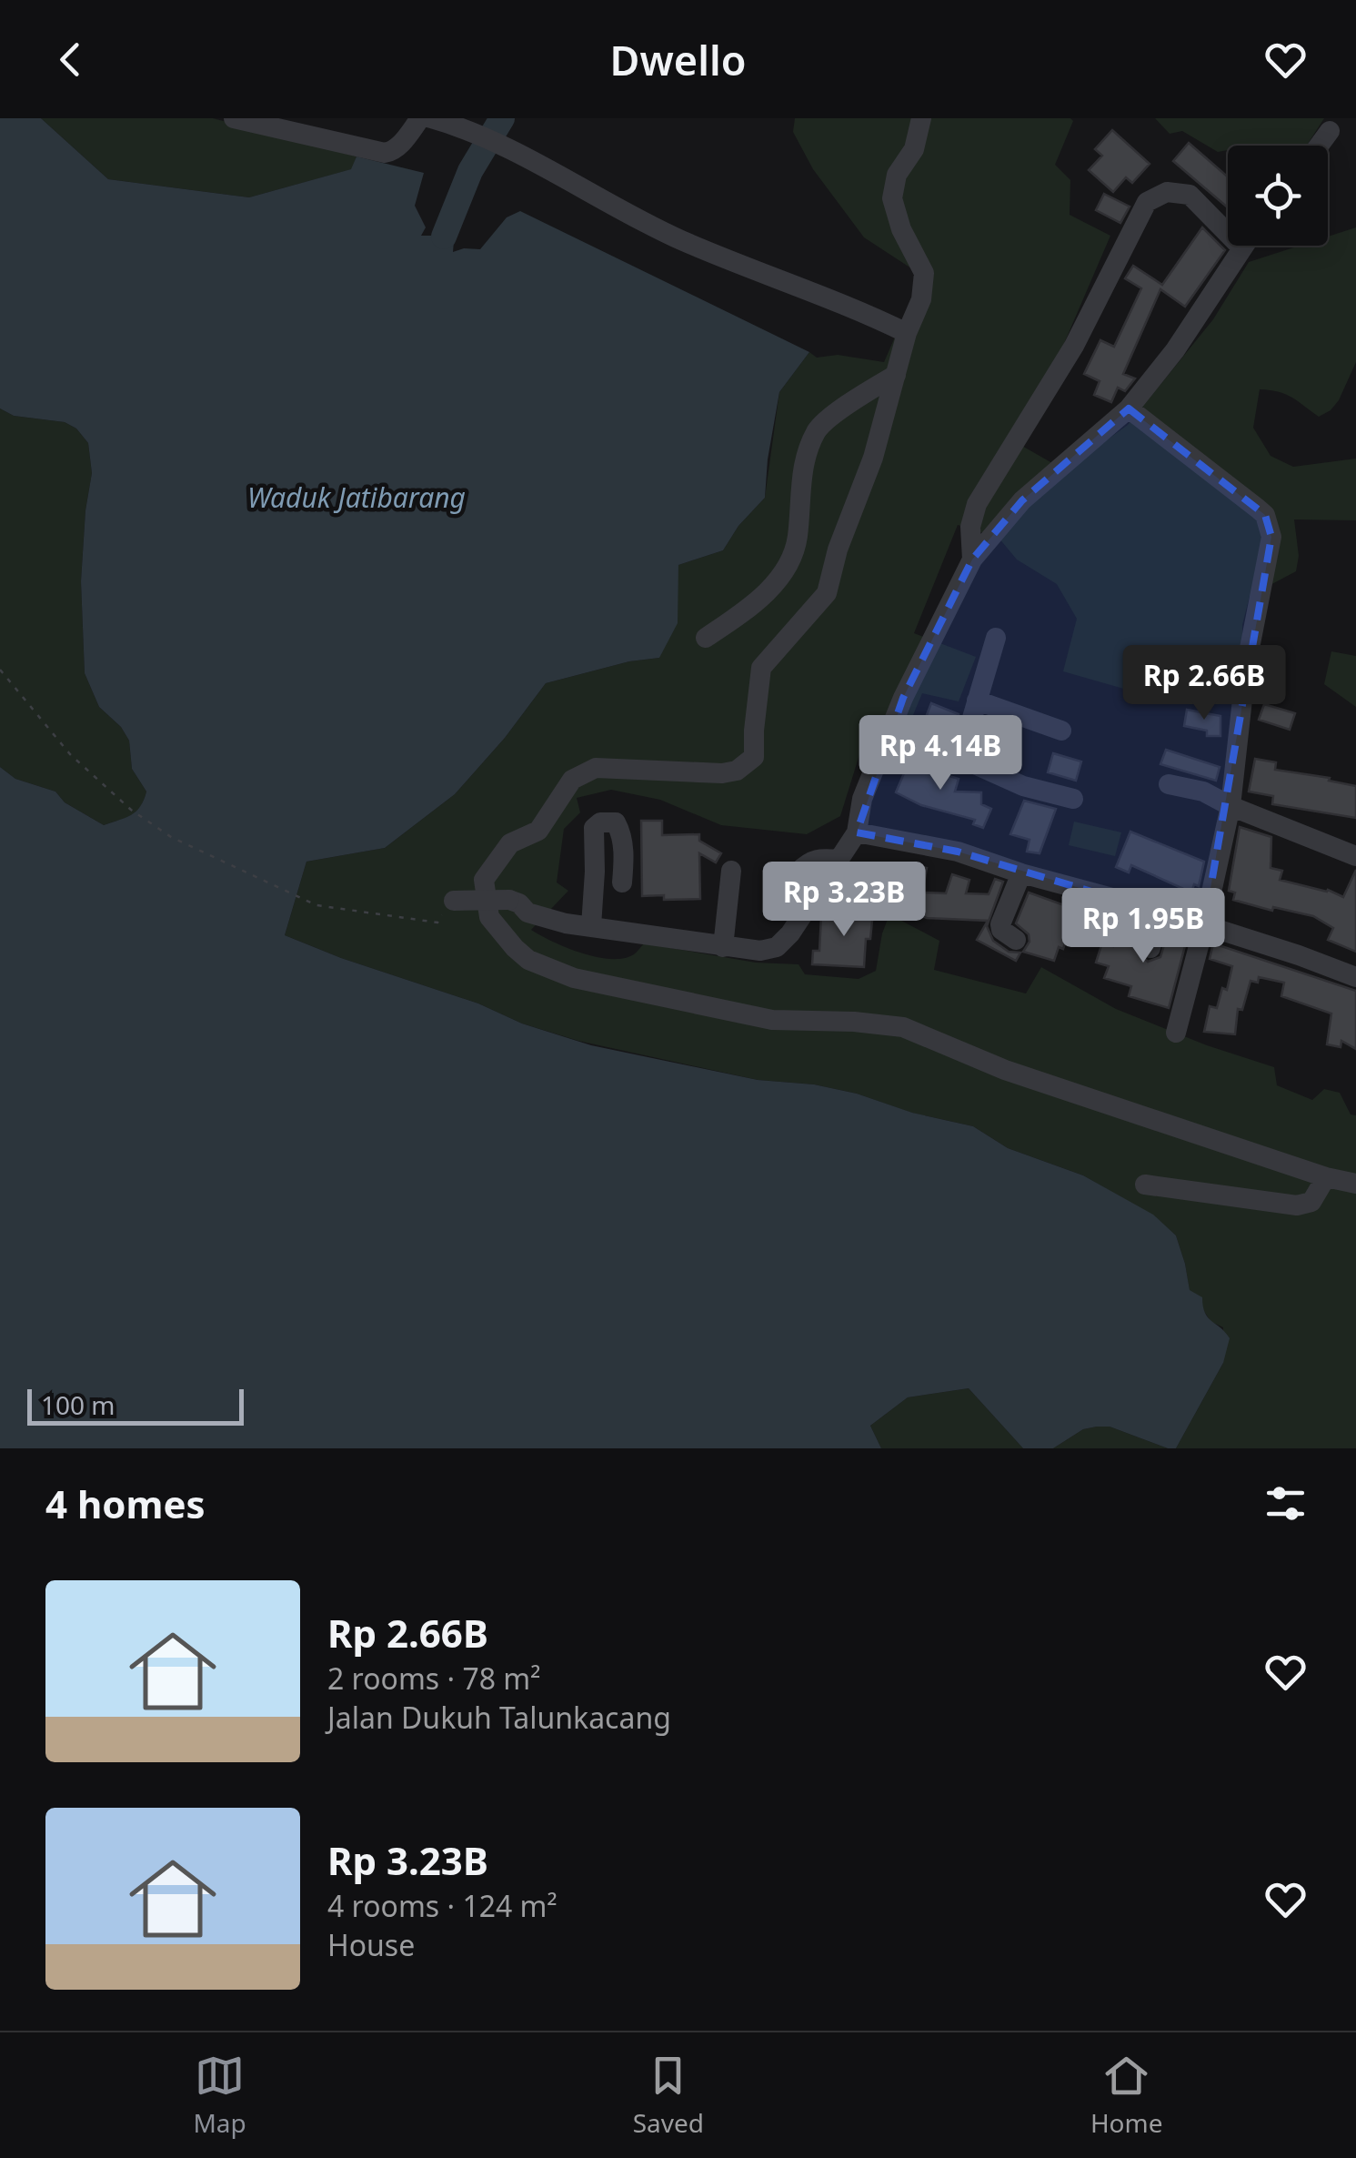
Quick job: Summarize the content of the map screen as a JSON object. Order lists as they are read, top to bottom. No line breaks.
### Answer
{"water":["Waduk Jatibarang"],"scale_bar":"100 m","page":{"header":"Dwello","price":["Rp 2.66B","Rp 4.14B","Rp 3.23B","Rp 1.95B"],"scale":"100 m","heading":"4 homes","list":[{"name":"Rp 2.66B","note":"2 rooms · 78 m² · Jalan Dukuh Talunkacang"},{"name":"Rp 3.23B","note":"4 rooms · 124 m² · House"}],"tabs":["Map","Saved","Home"]}}
